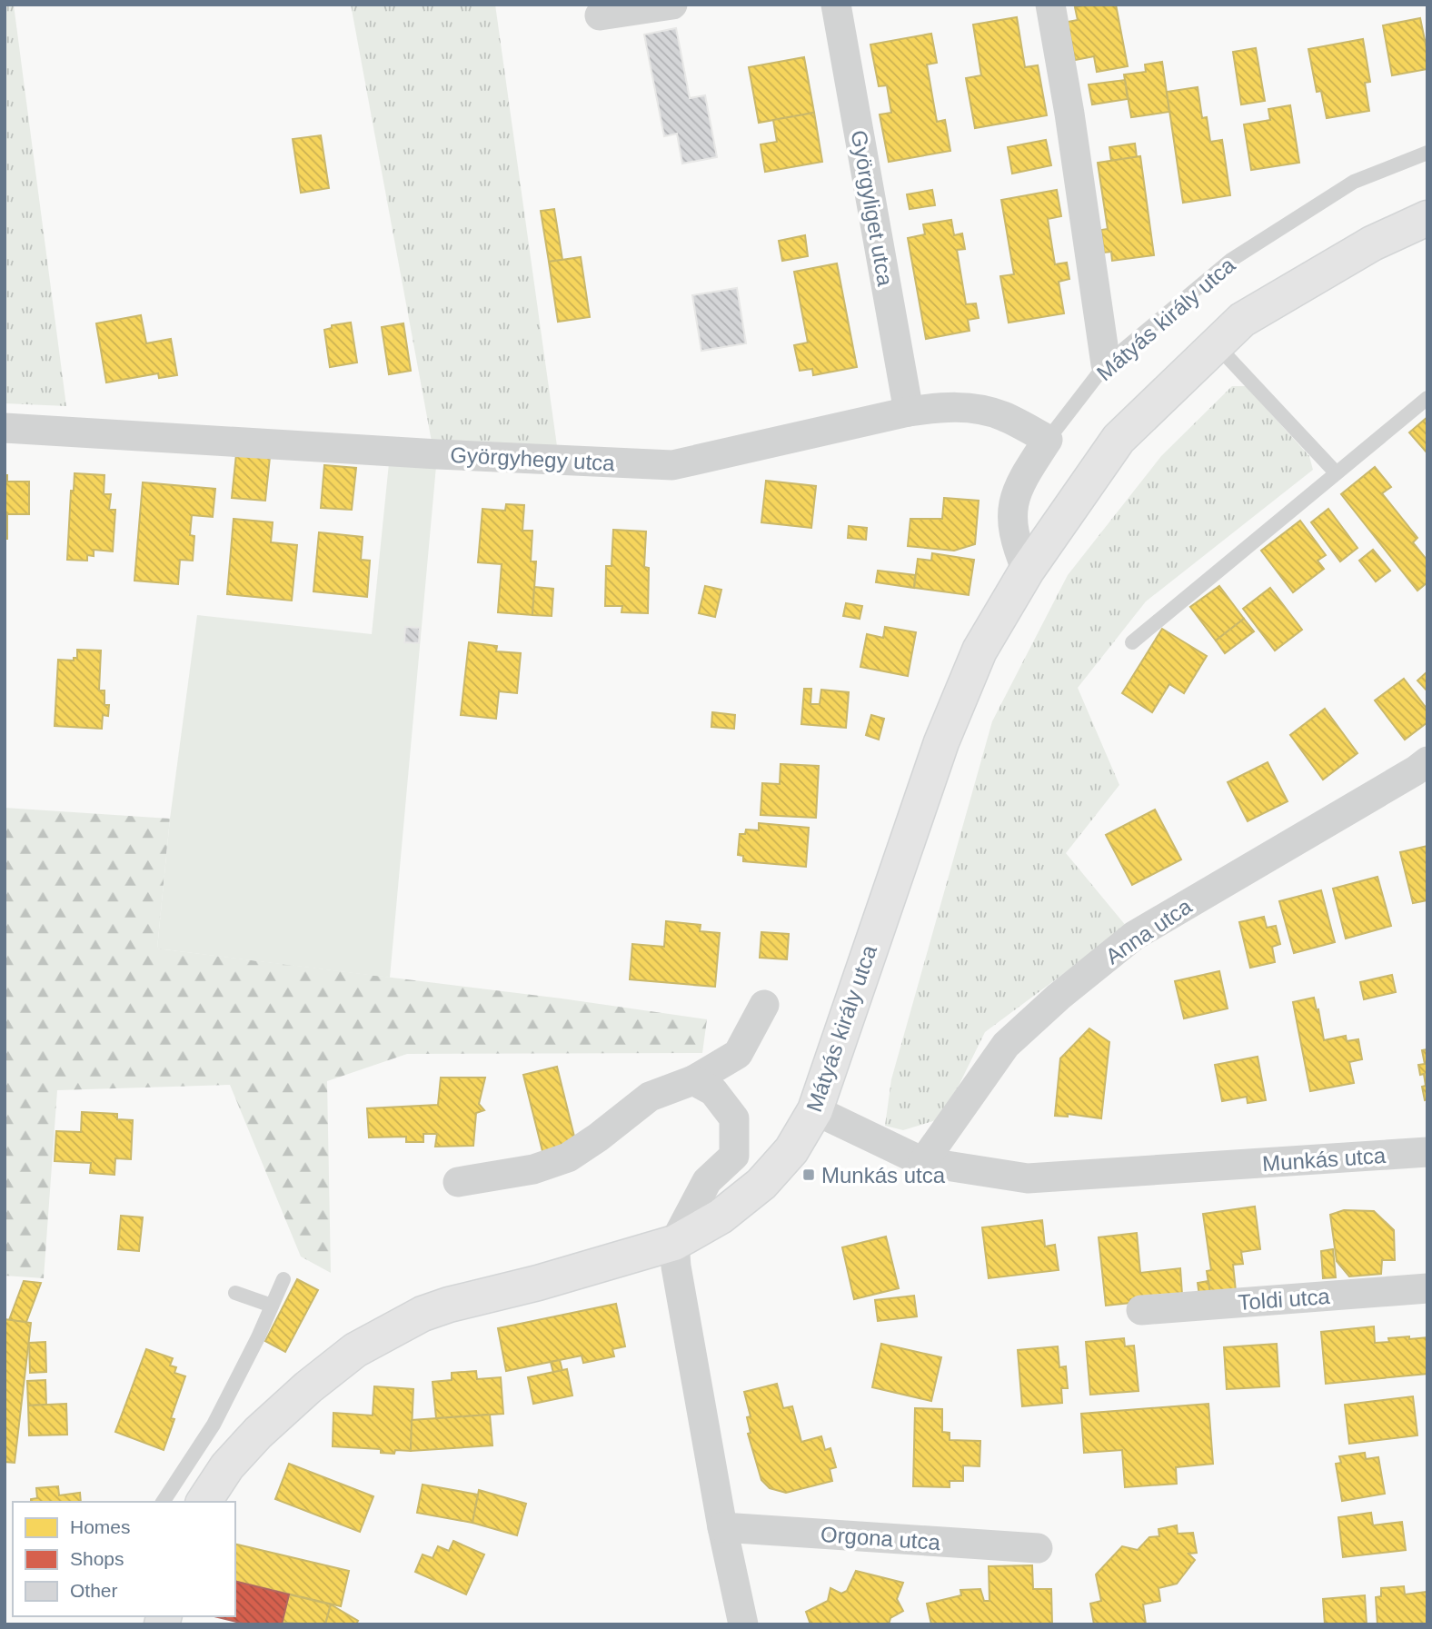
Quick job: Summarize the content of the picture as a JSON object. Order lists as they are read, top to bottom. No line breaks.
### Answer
{"streets":{"main road":["Mátyás király utca"],"street":["Györgyliget utca","Györgyhegy utca","Anna utca","Munkás utca","Toldi utca","Orgona utca"]},"crossings":[["Györgyliget utca","Györgyhegy utca"],["Mátyás király utca","Györgyhegy utca"],["Mátyás király utca","Munkás utca"],["Anna utca","Munkás utca"]],"places":{"transit":["Munkás utca"]},"legend":["Homes","Shops","Other"]}
